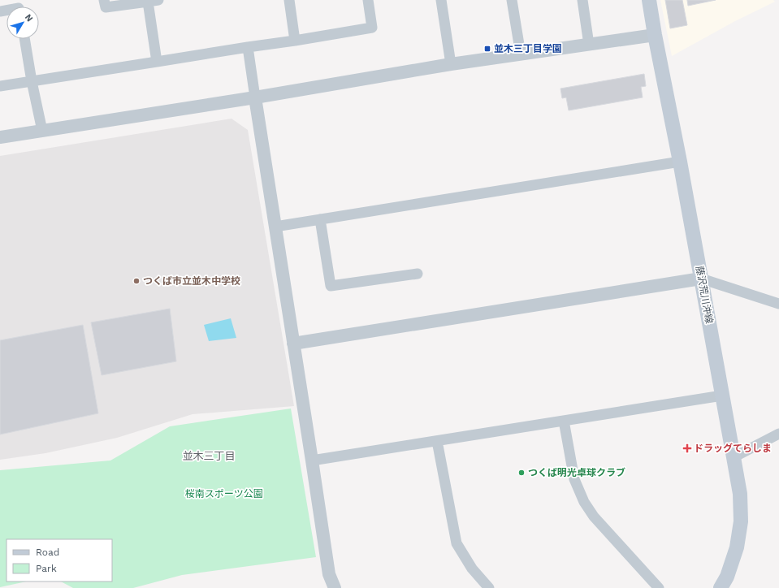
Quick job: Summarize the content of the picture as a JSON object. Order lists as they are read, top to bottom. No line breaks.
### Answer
{"streets":{"main road":["藤沢荒川沖線"]},"districts":["並木三丁目"],"parks":["桜南スポーツ公園"],"places":{"transit":["並木三丁目学園"],"other":["つくば市立並木中学校","つくば明光卓球クラブ"],"health":["ドラッグてらしま"]},"legend":["Road","Park"],"north":"top right"}
